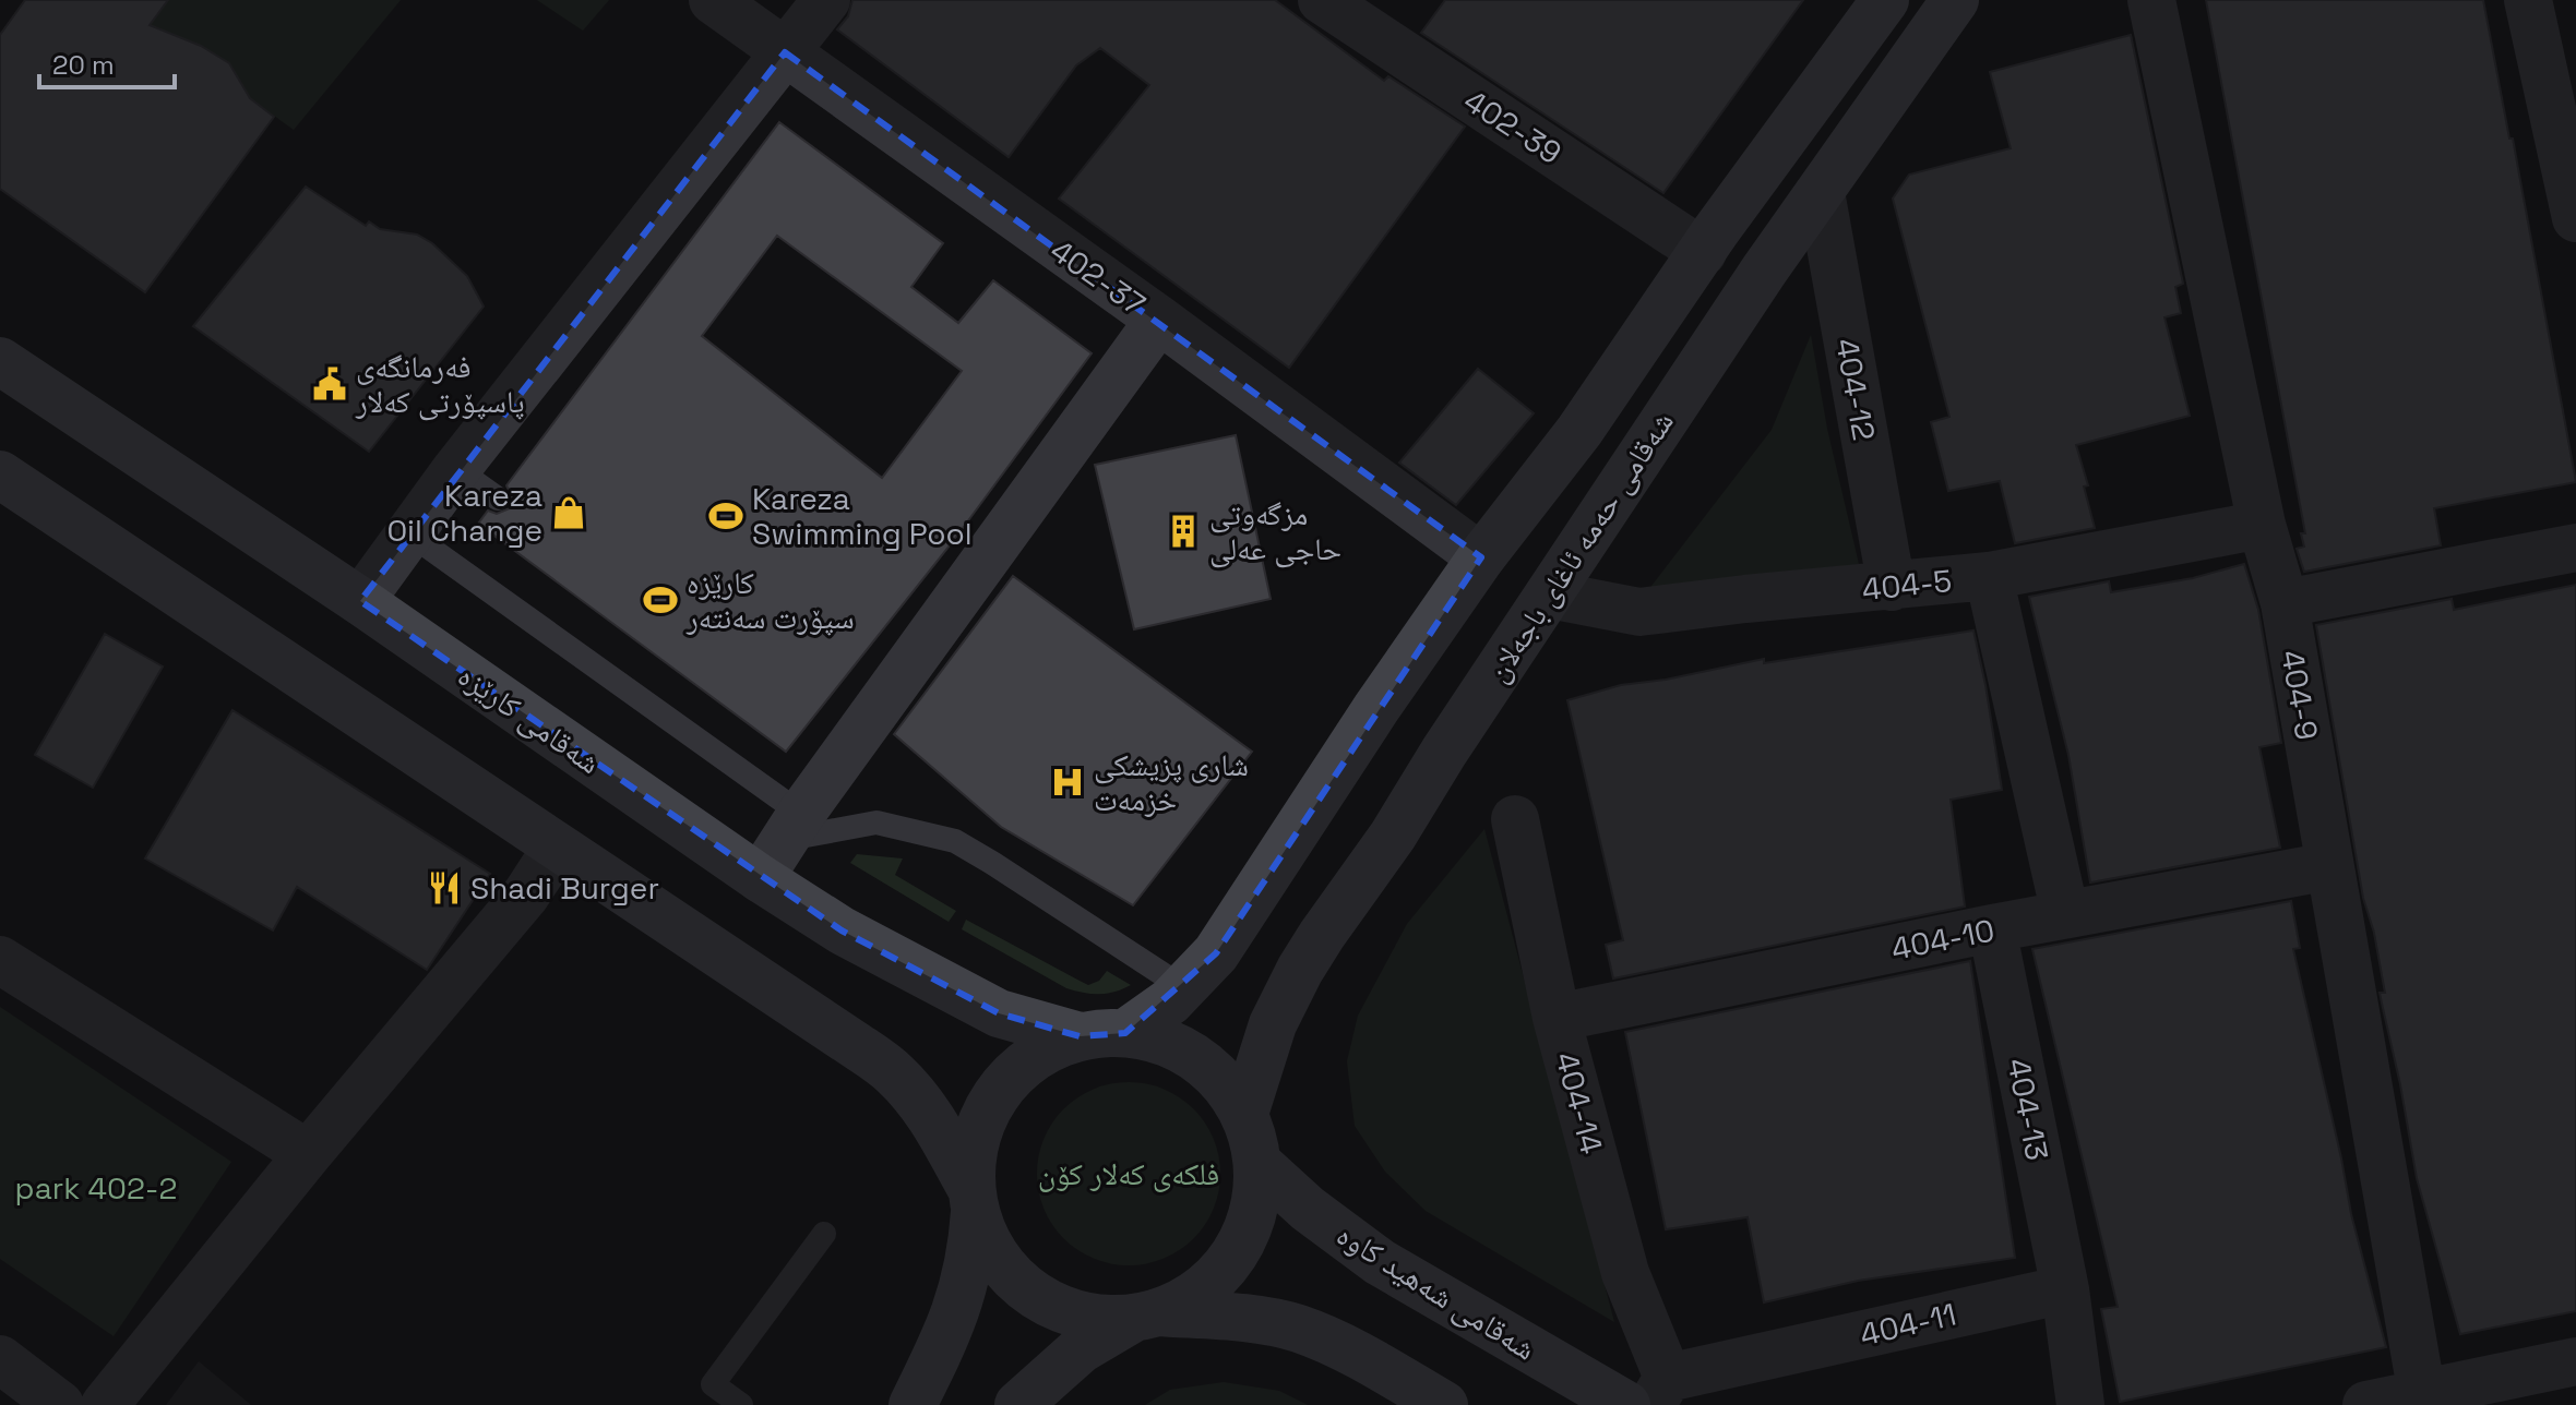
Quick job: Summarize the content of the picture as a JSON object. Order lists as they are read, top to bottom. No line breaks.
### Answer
{"streets":{"main road":["شەقامی حەمە ئاغای باجەلان","شەقامی کارێزە","شەقامی شەهید کاوە"],"street":["402-39","402-37","404-12","404-5","404-9","404-10","404-14","404-13","404-11"]},"crossings":[["402-39","شەقامی حەمە ئاغای باجەلان"],["402-37","شەقامی حەمە ئاغای باجەلان"],["404-12","شەقامی حەمە ئاغای باجەلان"],["404-12","404-5"],["شەقامی حەمە ئاغای باجەلان","404-5"],["شەقامی حەمە ئاغای باجەلان","شەقامی کارێزە"],["شەقامی حەمە ئاغای باجەلان","شەقامی شەهید کاوە"],["404-5","404-9"],["404-9","404-10"],["شەقامی کارێزە","شەقامی شەهید کاوە"],["404-10","404-14"],["404-10","404-13"],["404-14","404-11"],["404-13","404-11"]],"parks":["فلکەی کەلار کۆن","park 402-2"],"places":{"public building":["فەرمانگەی پاسپۆرتی کەلار"],"shop":["Kareza Oil Change"],"sports":["Kareza Swimming Pool","کارێزە سپۆرت سەنتەر"],"building":["مزگەوتی حاجی عەلی"],"hospital":["شاری پزیشکی خزمەت"],"restaurant":["Shadi Burger"]},"scale_bar":"20 m"}
